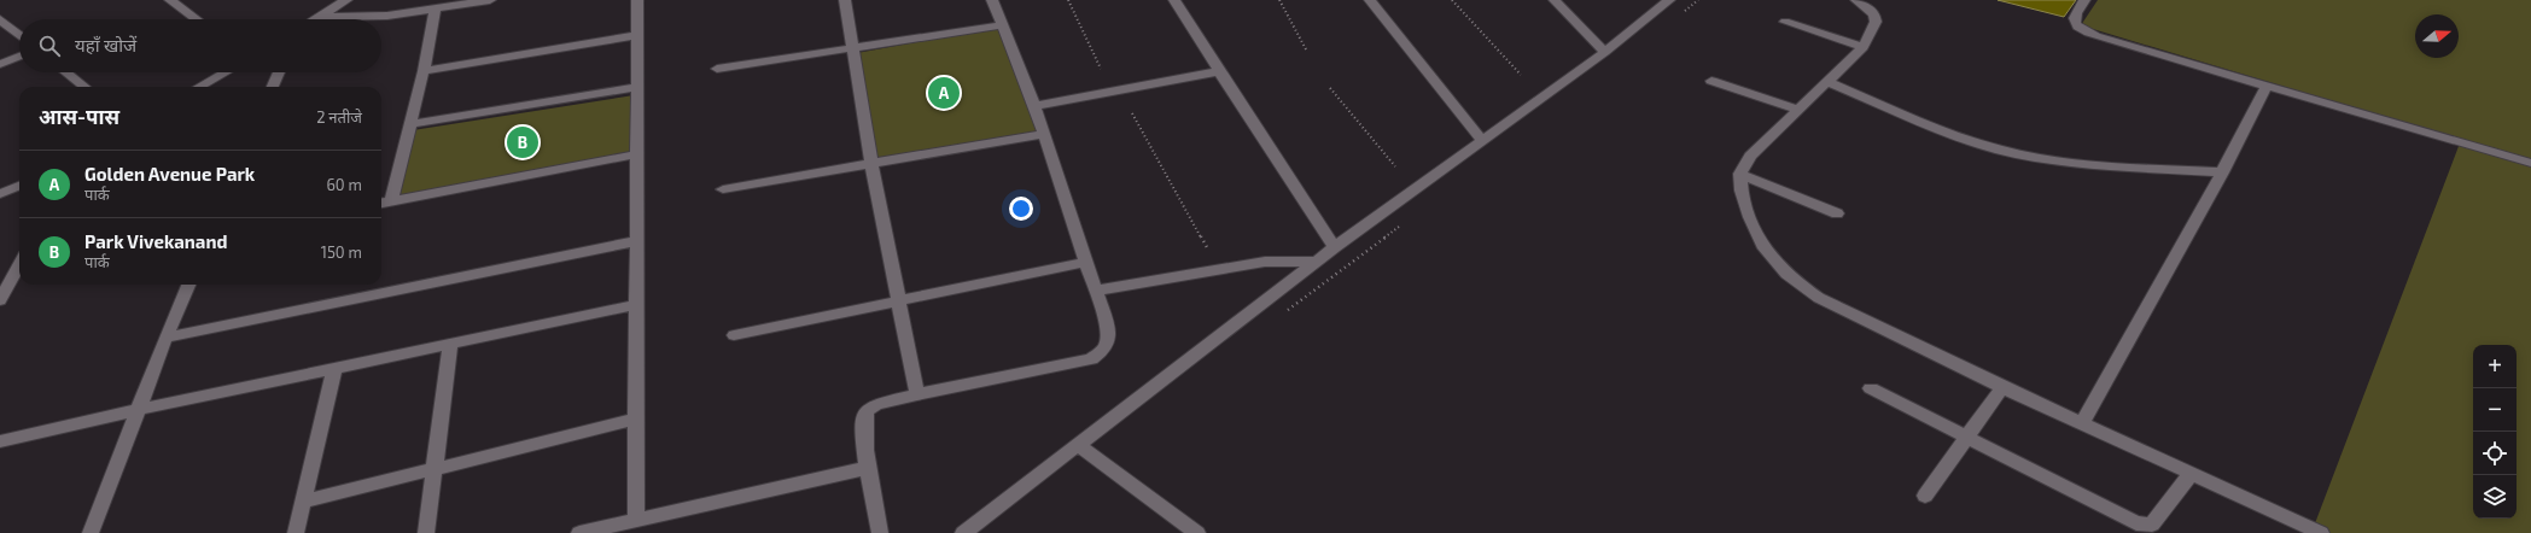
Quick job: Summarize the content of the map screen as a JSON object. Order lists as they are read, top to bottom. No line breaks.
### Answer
{"north":"right","page":{"search":"यहाँ खोजें","pins":["A","B"],"heading":["आस-पास","2 नतीजे"],"list":[{"mark":"A","name":"Golden Avenue Park","note":"पार्क","value":"60 m"},{"mark":"B","name":"Park Vivekanand","note":"पार्क","value":"150 m"}],"map_buttons":["+","−"]}}
